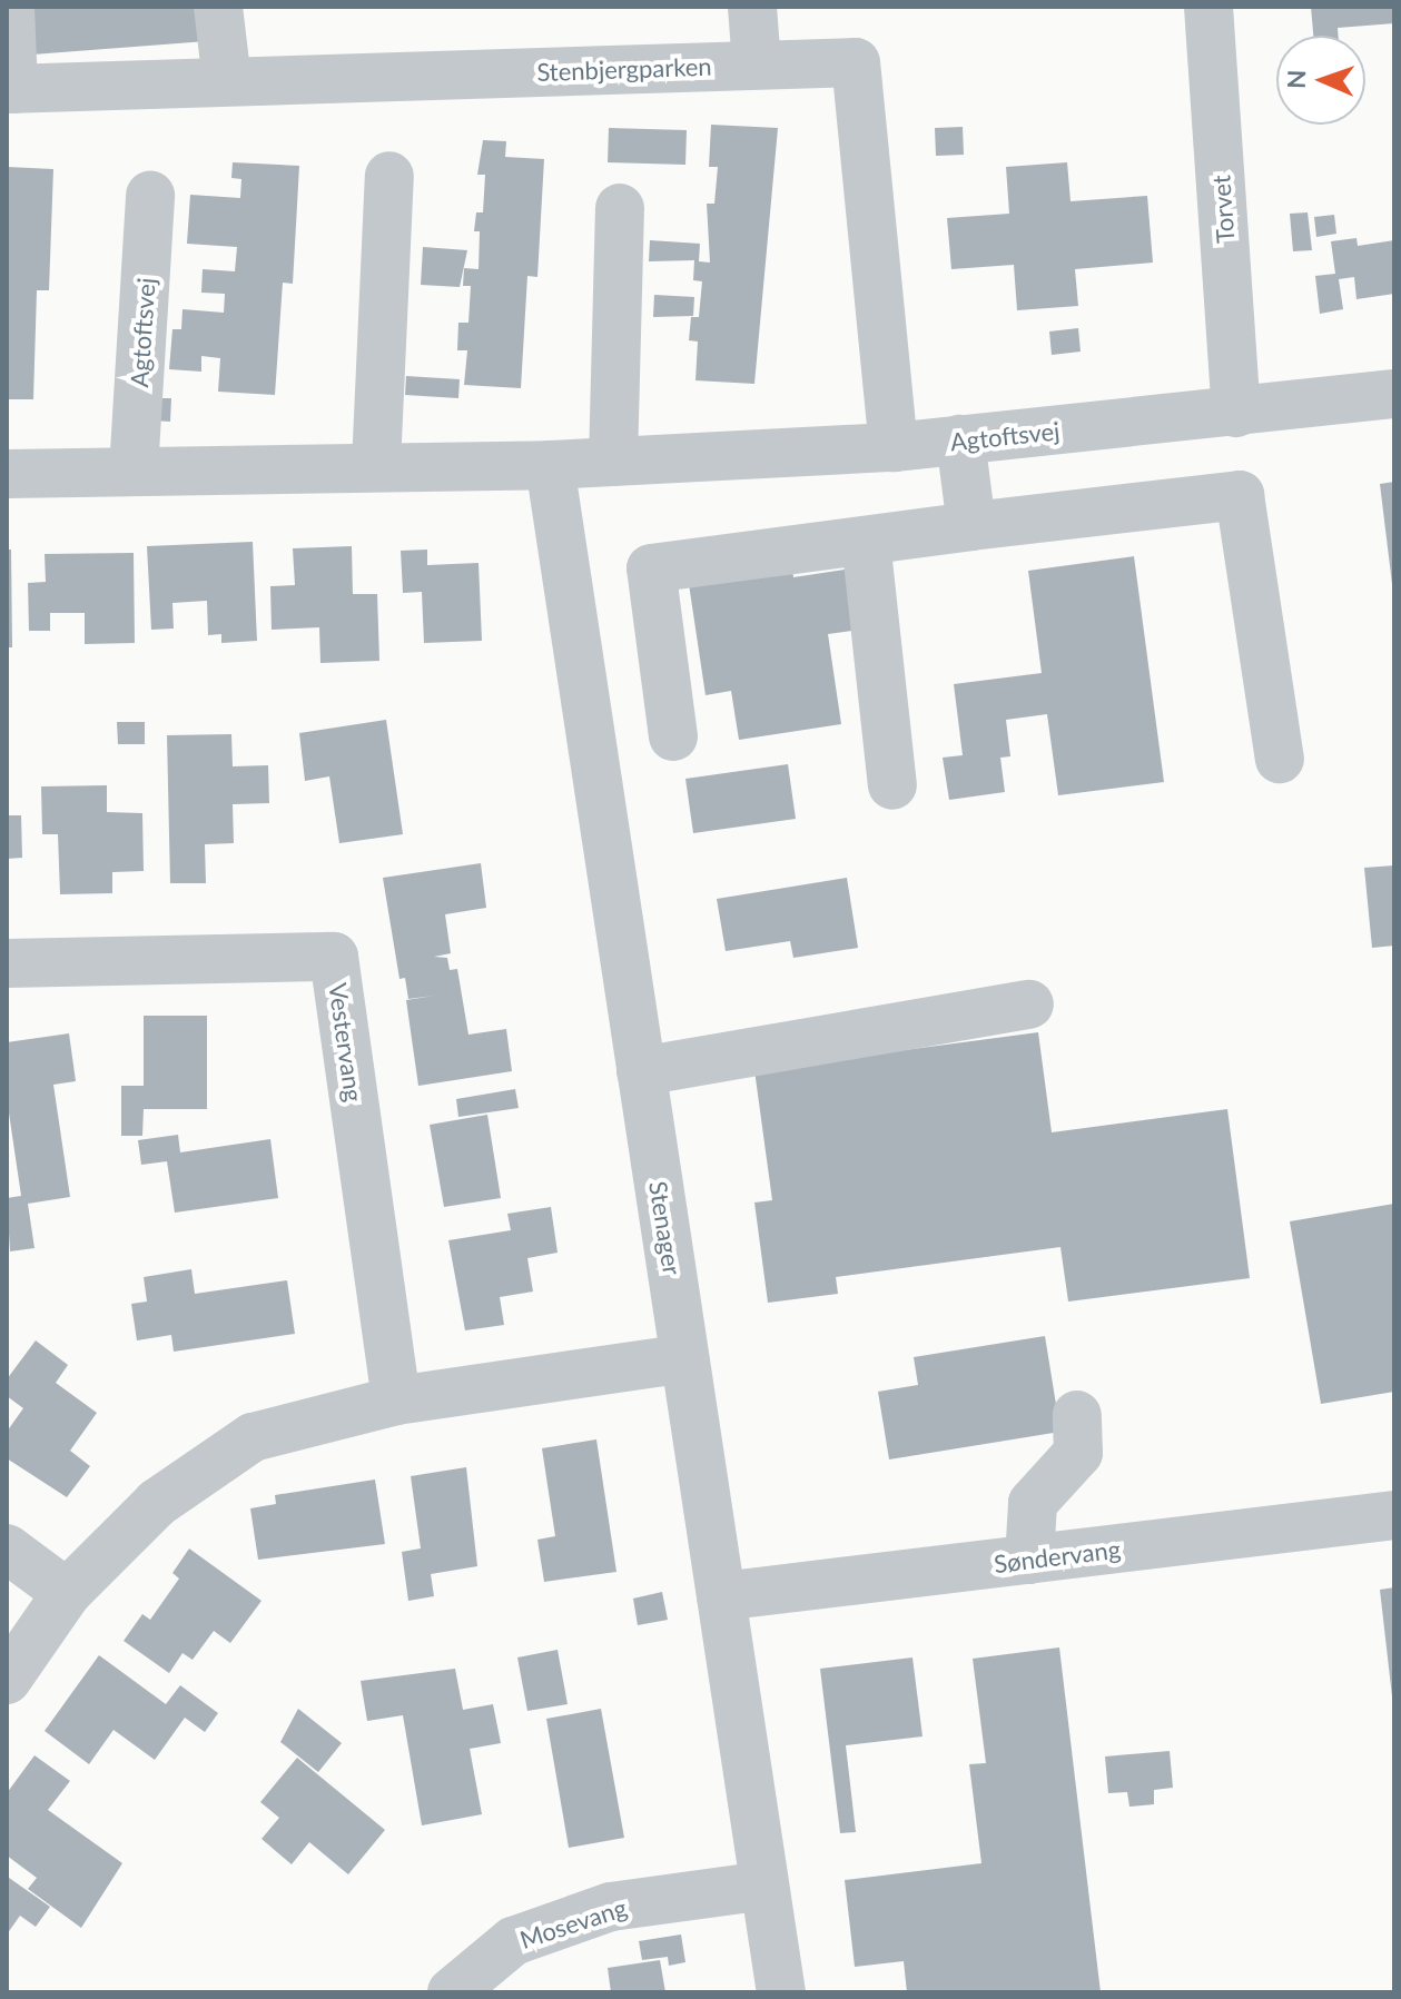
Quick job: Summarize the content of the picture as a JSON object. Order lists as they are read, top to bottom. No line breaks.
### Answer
{"streets":{"street":["Stenbjergparken","Torvet","Agtoftsvej","Vestervang","Stenager","Søndervang","Mosevang"]},"crossings":[["Stenbjergparken","Agtoftsvej"],["Torvet","Agtoftsvej"],["Agtoftsvej","Stenager"],["Stenager","Søndervang"],["Stenager","Mosevang"]],"north":"left"}
